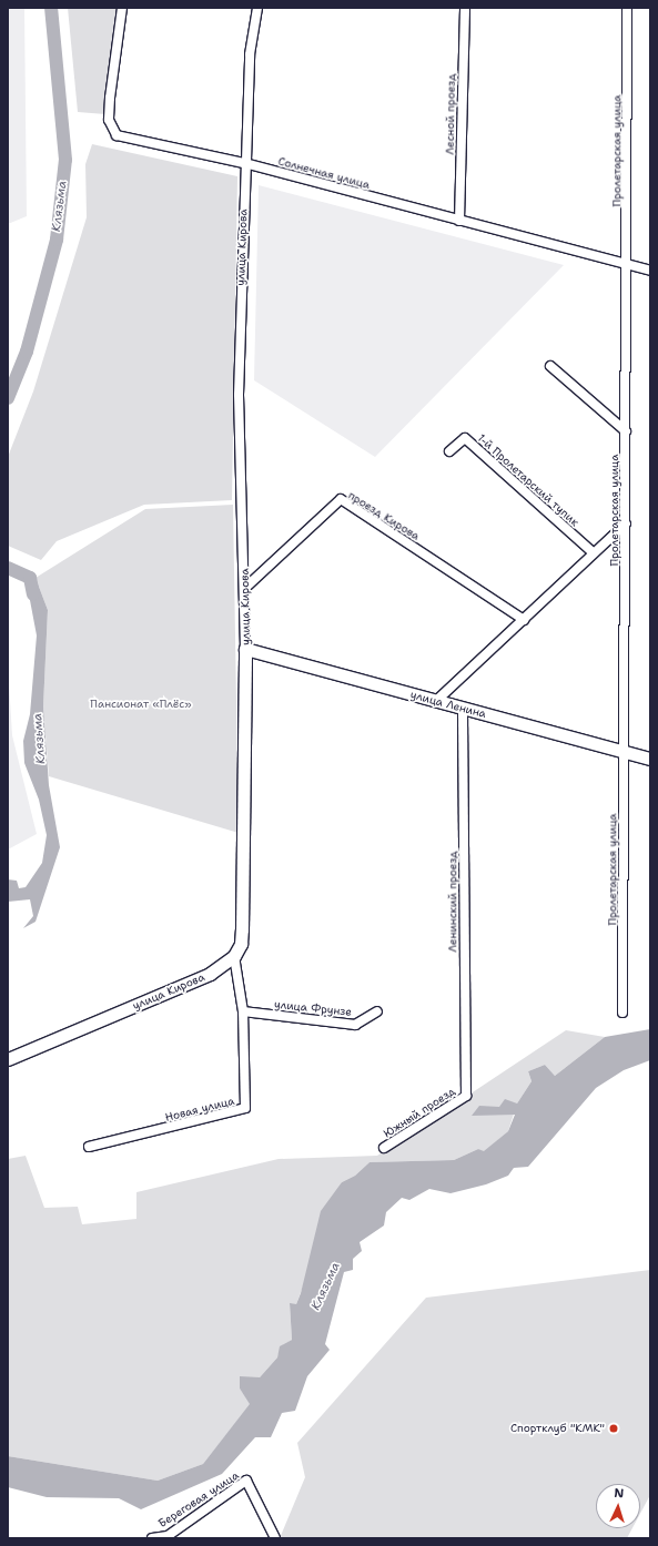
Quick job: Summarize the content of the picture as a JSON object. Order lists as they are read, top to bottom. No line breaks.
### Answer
{"streets":{"street":["Лесной проезд","Пролетарская улица","Солнечная улица","улица Кирова","1-й Пролетарский тупик","проезд Кирова","улица Ленина","Ленинский проезд","улица Фрунзе","Новая улица","Южный проезд","Береговая улица"]},"crossings":[["Лесной проезд","Солнечная улица"],["Пролетарская улица","Солнечная улица"],["Пролетарская улица","улица Ленина"],["Солнечная улица","улица Кирова"],["улица Кирова","проезд Кирова"],["улица Кирова","улица Ленина"],["улица Кирова","Новая улица"],["улица Ленина","Ленинский проезд"],["Ленинский проезд","Южный проезд"],["улица Фрунзе","Новая улица"]],"water":["Клязьма"],"parks":["Пансионат «Плёс»"],"places":["Спортклуб \"КМК\""],"north":"top"}
